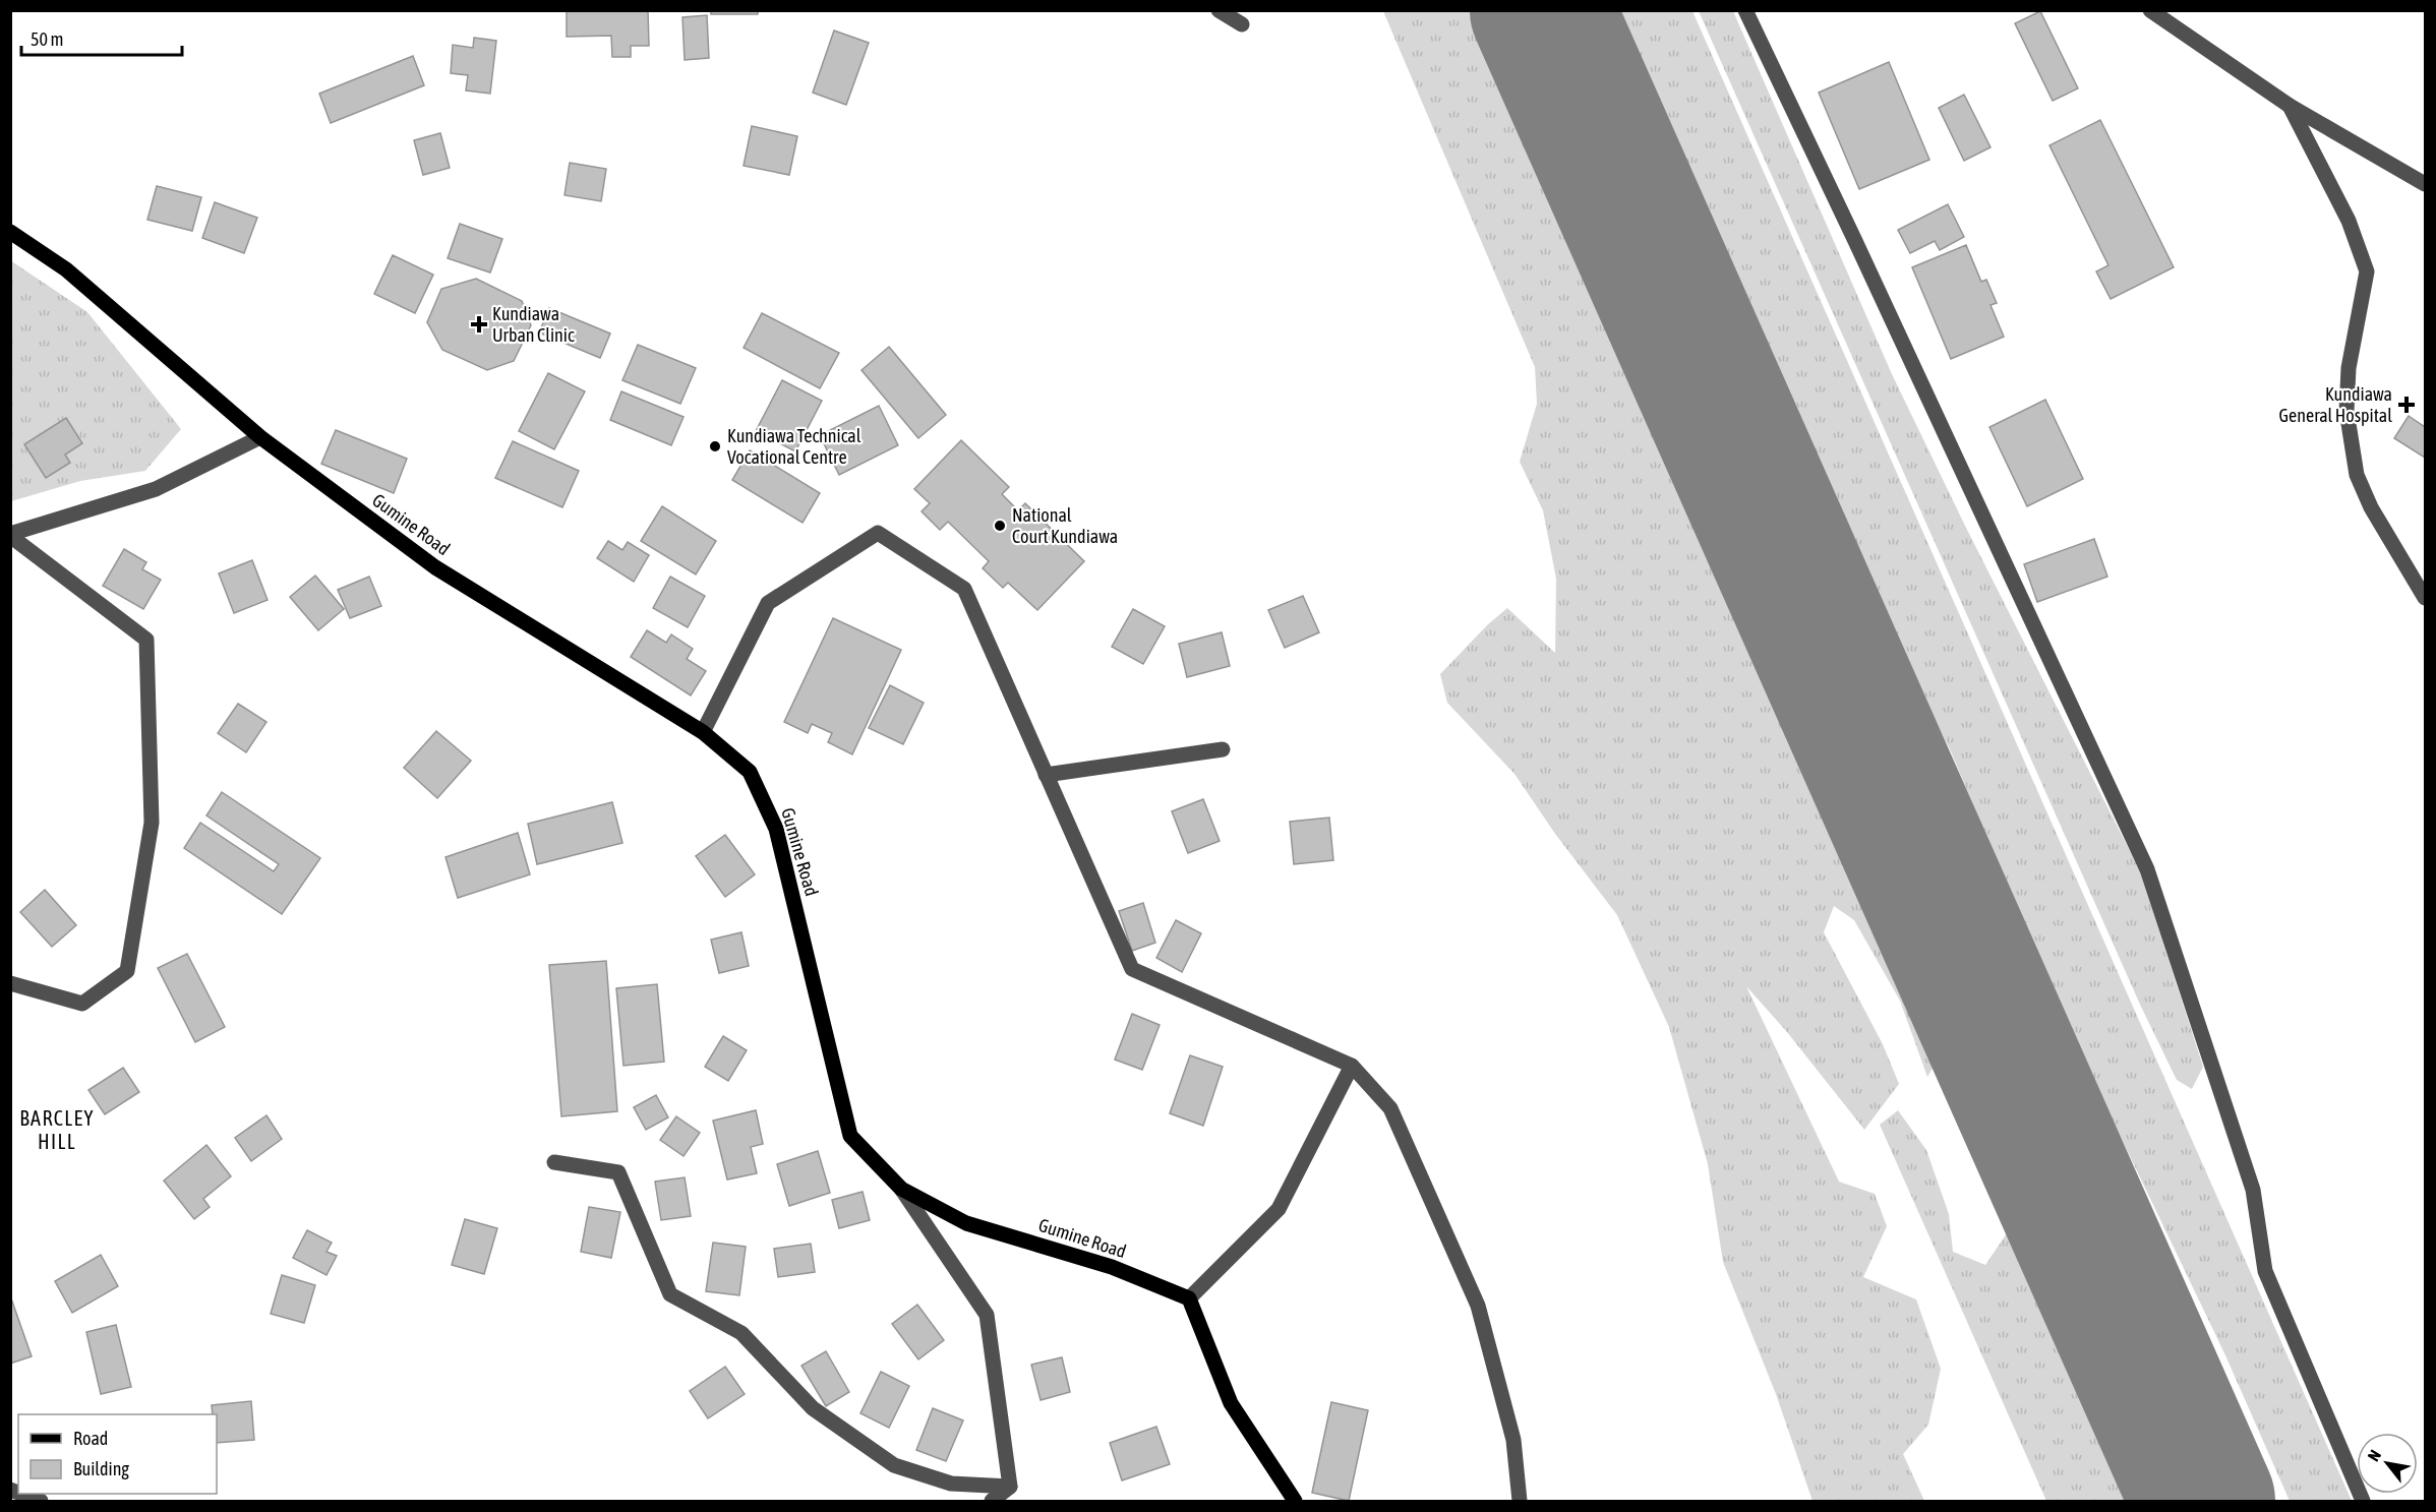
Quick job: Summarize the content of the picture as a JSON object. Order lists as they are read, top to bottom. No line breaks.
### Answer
{"streets":{"main road":["Gumine Road"]},"districts":["BARCLEY HILL"],"places":{"health":["Kundiawa Urban Clinic","Kundiawa General Hospital"],"other":["Kundiawa Technical Vocational Centre","National Court Kundiawa"]},"legend":["Road","Building"],"scale_bar":"50 m","north":"top left"}
